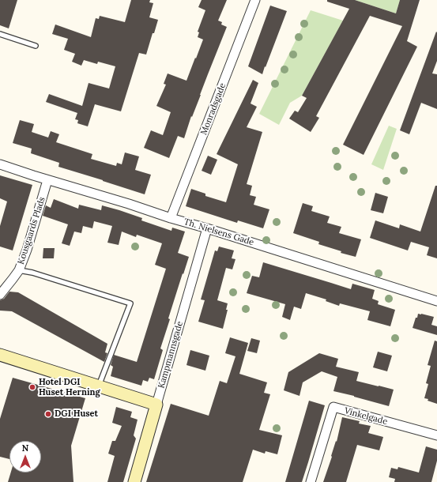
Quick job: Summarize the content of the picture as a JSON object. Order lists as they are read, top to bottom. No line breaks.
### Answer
{"streets":{"main road":["Kampmannsgade"],"street":["Monradsgade","Kousgaards Plads","Th. Nielsens Gade","Vinkelgade"]},"crossings":[["Monradsgade","Th. Nielsens Gade"],["Kousgaards Plads","Th. Nielsens Gade"],["Th. Nielsens Gade","Kampmannsgade"]],"places":["Hotel DGI Huset Herning","DGI Huset"],"north":"top"}
